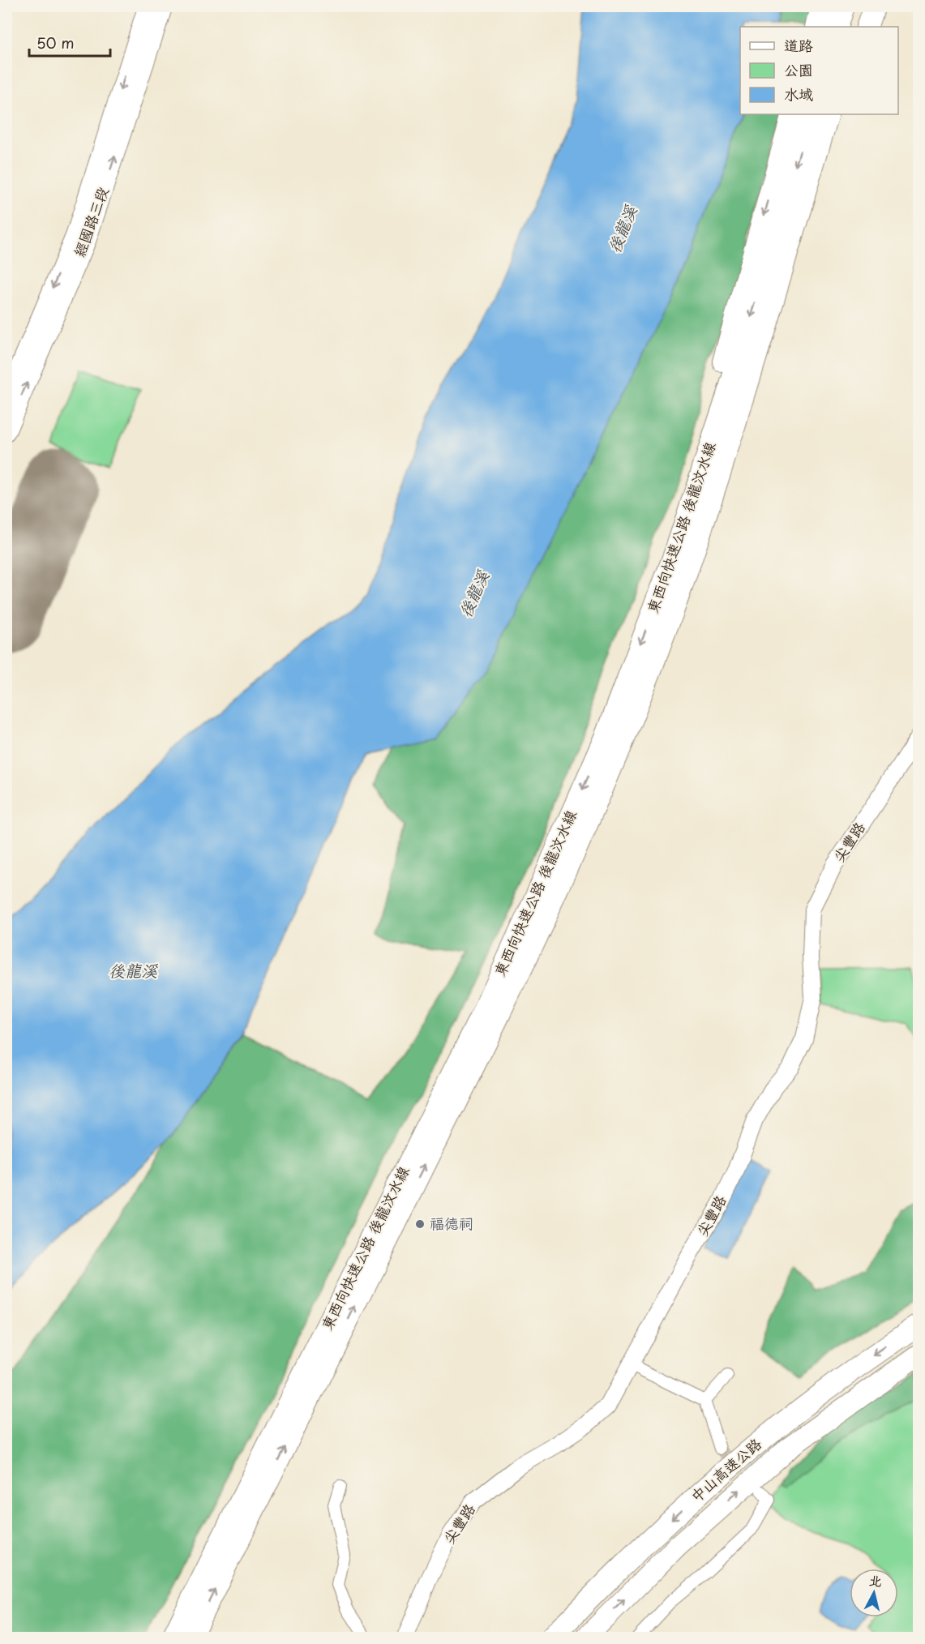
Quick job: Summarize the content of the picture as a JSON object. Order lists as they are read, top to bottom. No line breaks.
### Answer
{"streets":{"highway":["東西向快速公路 後龍汶水線","中山高速公路"],"main road":["經國路三段"],"street":["尖豐路"]},"water":["後龍溪"],"places":["福德祠"],"legend":["道路","公園","水域"],"scale_bar":"50 m","north":"top"}
